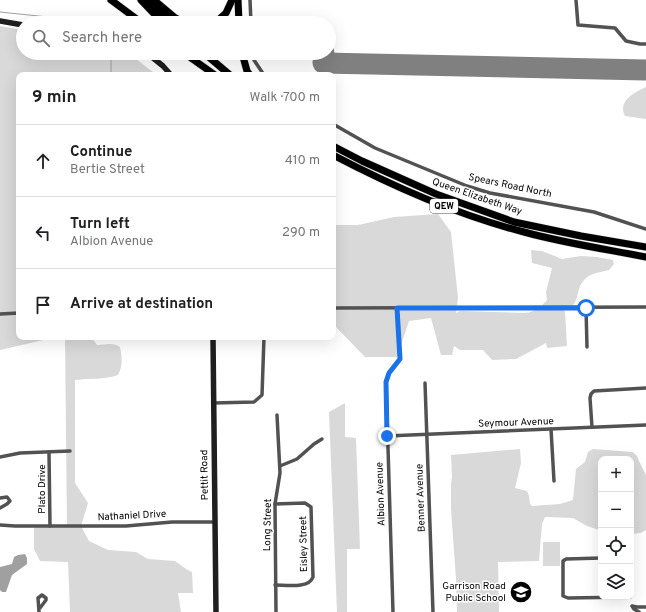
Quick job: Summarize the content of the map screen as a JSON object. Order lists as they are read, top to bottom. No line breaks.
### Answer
{"streets":{"highway":["Queen Elizabeth Way","QEW"],"street":["Spears Road North","Seymour Avenue","Pettit Road","Plato Drive","Albion Avenue","Benner Avenue","Nathaniel Drive","Long Street","Eisley Street"]},"crossings":[["Seymour Avenue","Albion Avenue"],["Seymour Avenue","Benner Avenue"],["Pettit Road","Nathaniel Drive"],["Plato Drive","Nathaniel Drive"],["Long Street","Eisley Street"]],"places":{"school or university":["Garrison Road Public School"]},"page":{"search":"Search here","heading":["9 min","Walk · 700 m"],"list":[["Continue","Bertie Street","410 m"],["Turn left","Albion Avenue","290 m"],"Arrive at destination"],"map_buttons":["+","−"]}}
